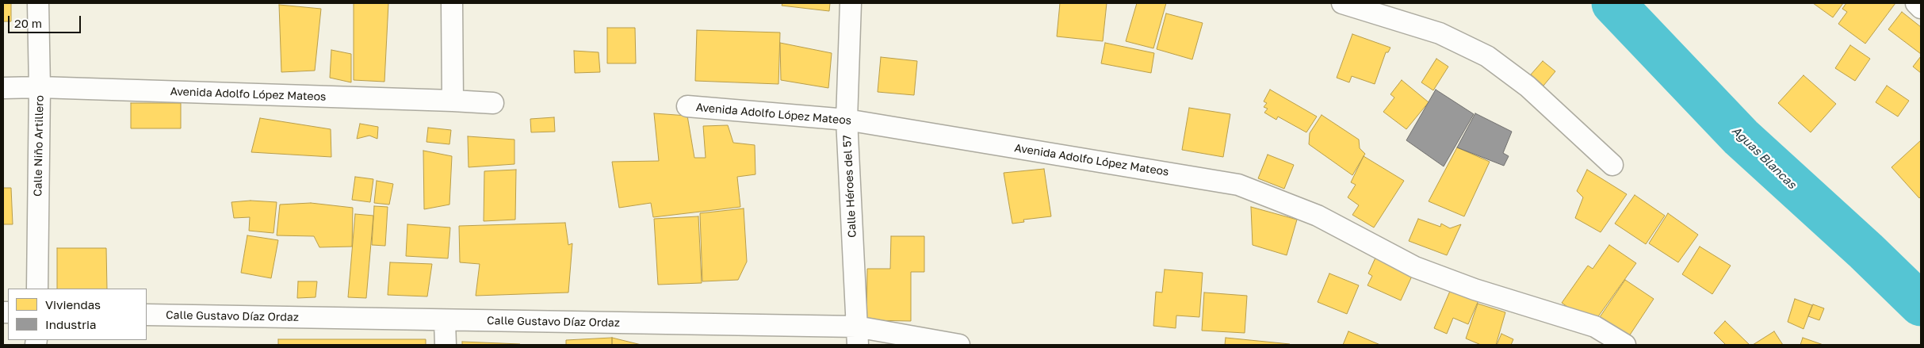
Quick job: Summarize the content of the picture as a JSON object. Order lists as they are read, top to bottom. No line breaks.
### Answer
{"streets":{"street":["Avenida Adolfo López Mateos","Calle Niño Artillero","Calle Héroes del 57","Calle Gustavo Díaz Ordaz"]},"crossings":[["Avenida Adolfo López Mateos","Calle Niño Artillero"],["Avenida Adolfo López Mateos","Calle Héroes del 57"],["Calle Héroes del 57","Calle Gustavo Díaz Ordaz"]],"water":["Aguas Blancas"],"legend":["Viviendas","Industria"],"scale_bar":"20 m"}
